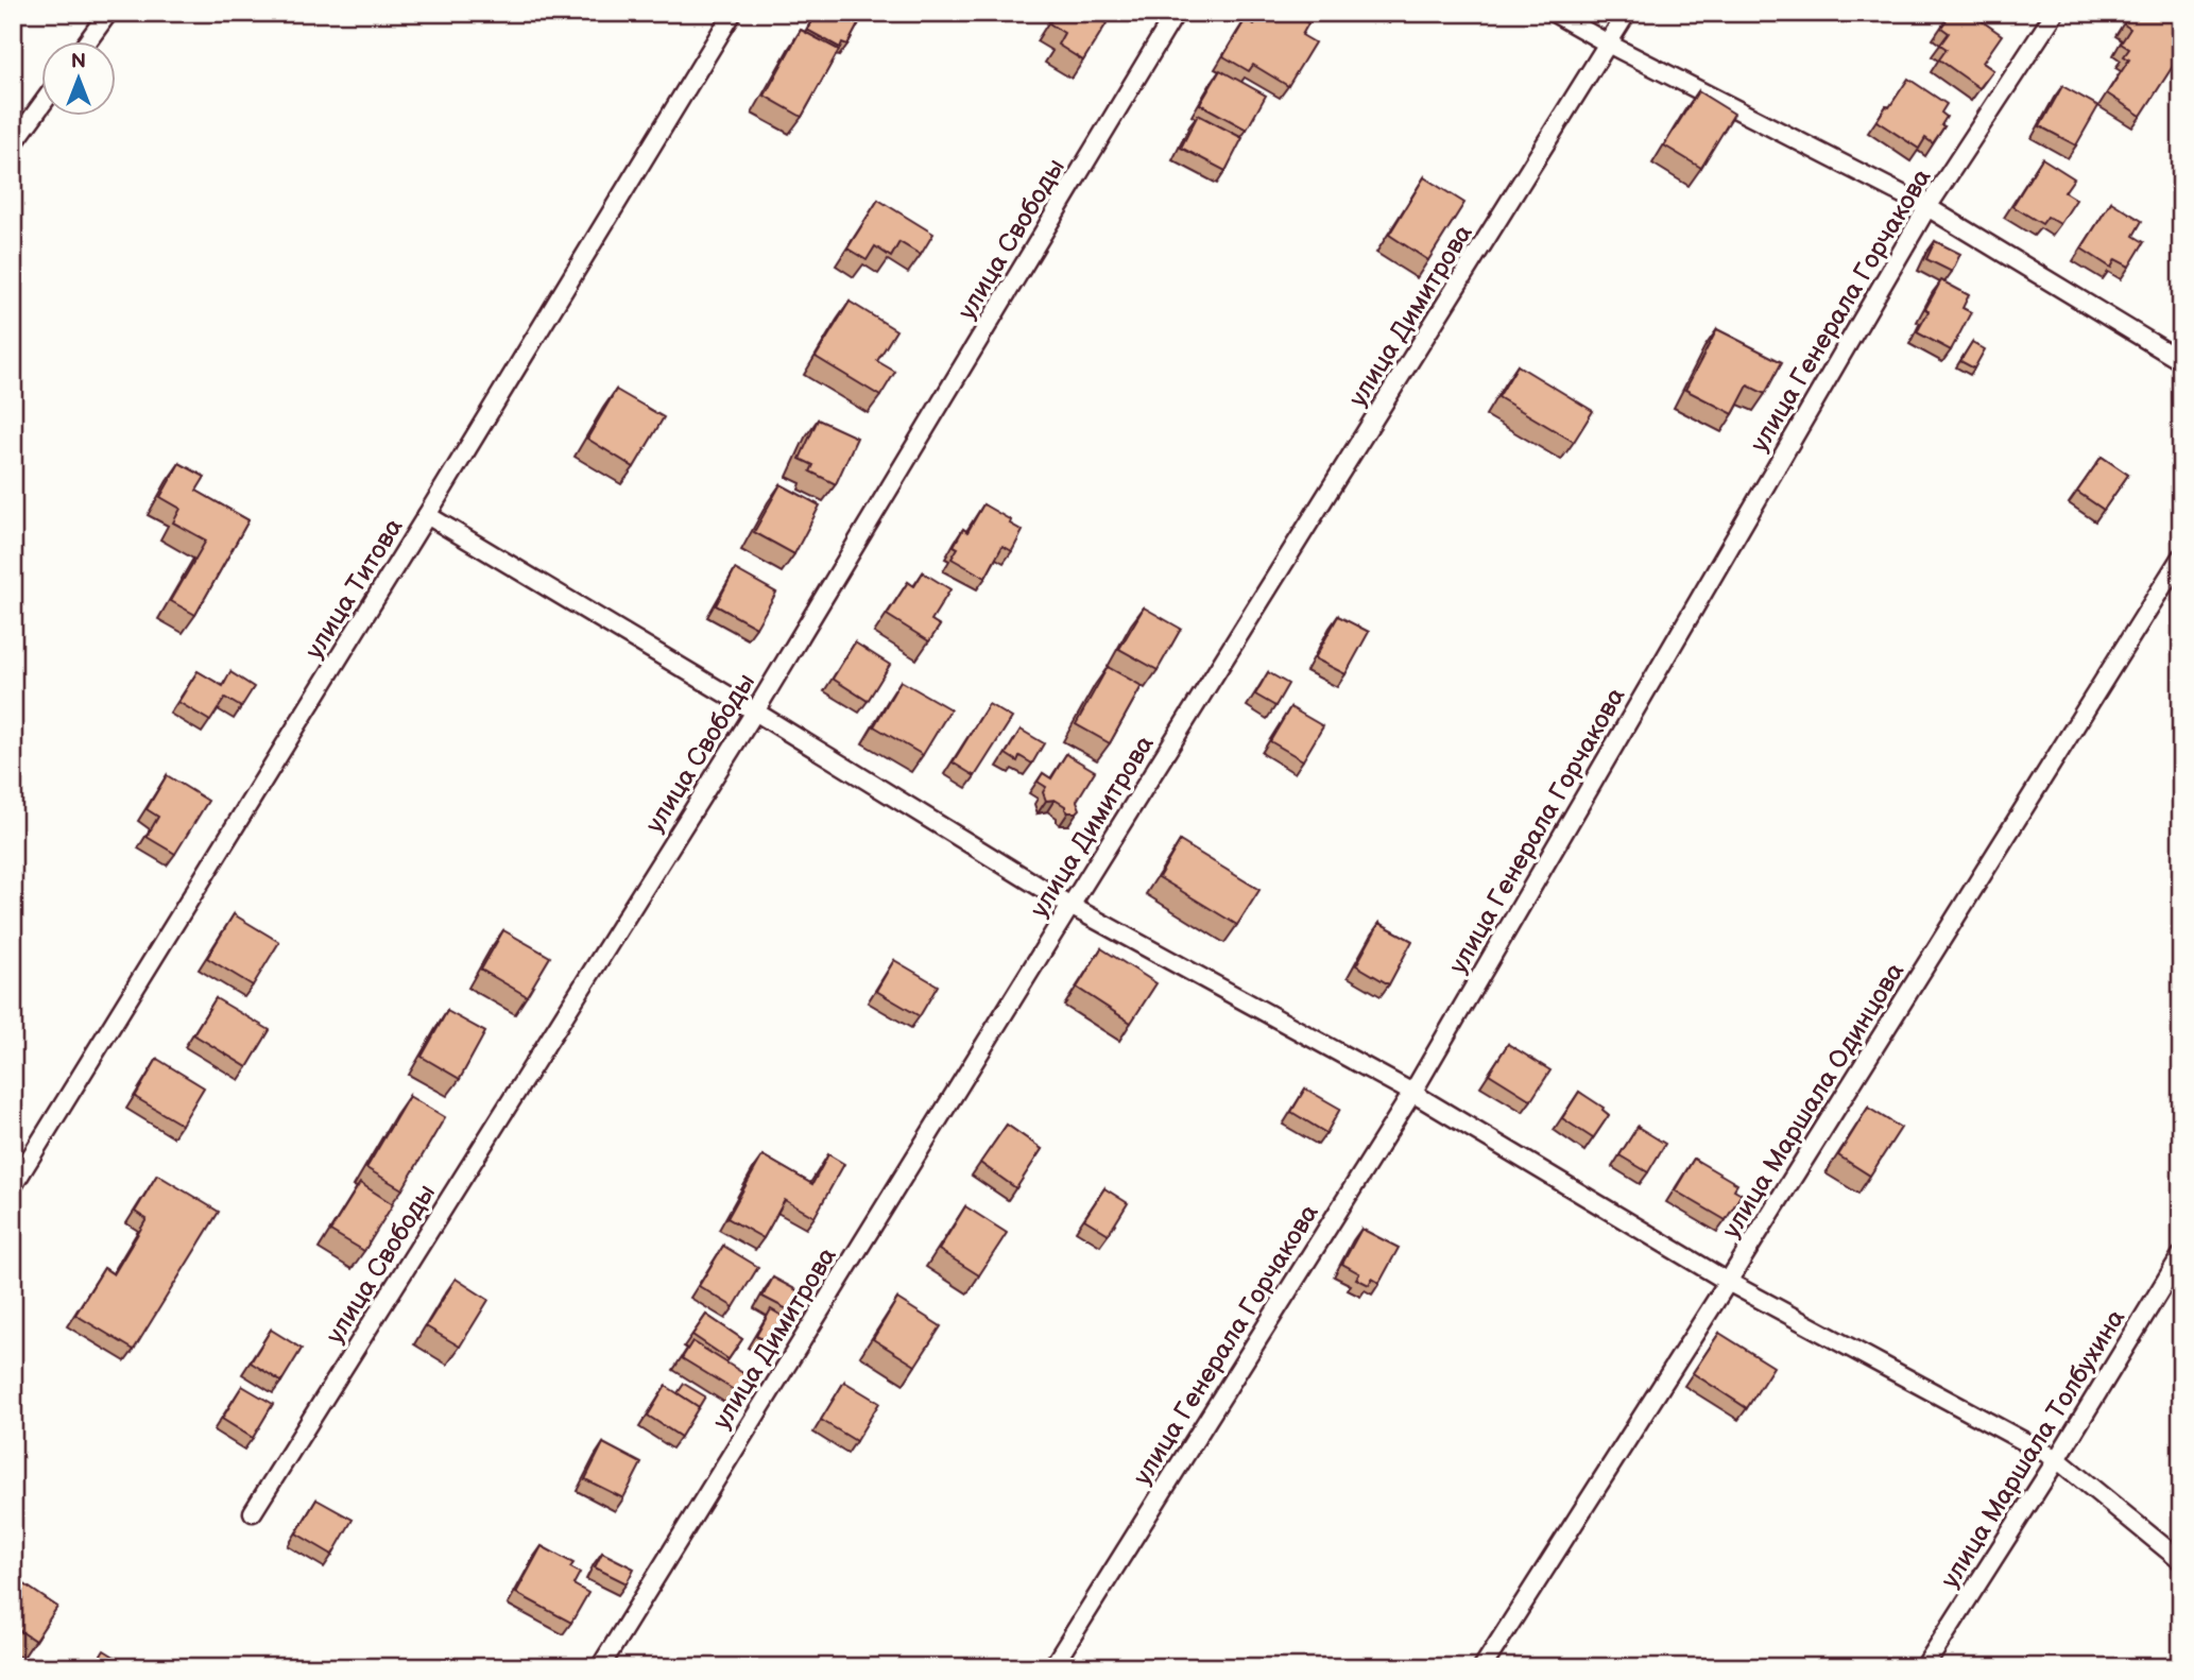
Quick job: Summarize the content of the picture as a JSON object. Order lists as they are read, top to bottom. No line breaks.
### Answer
{"streets":{"street":["улица Свободы","улица Генерала Горчакова","улица Димитрова","улица Титова","улица Маршала Одинцова","улица Маршала Толбухина"]},"north":"top"}
